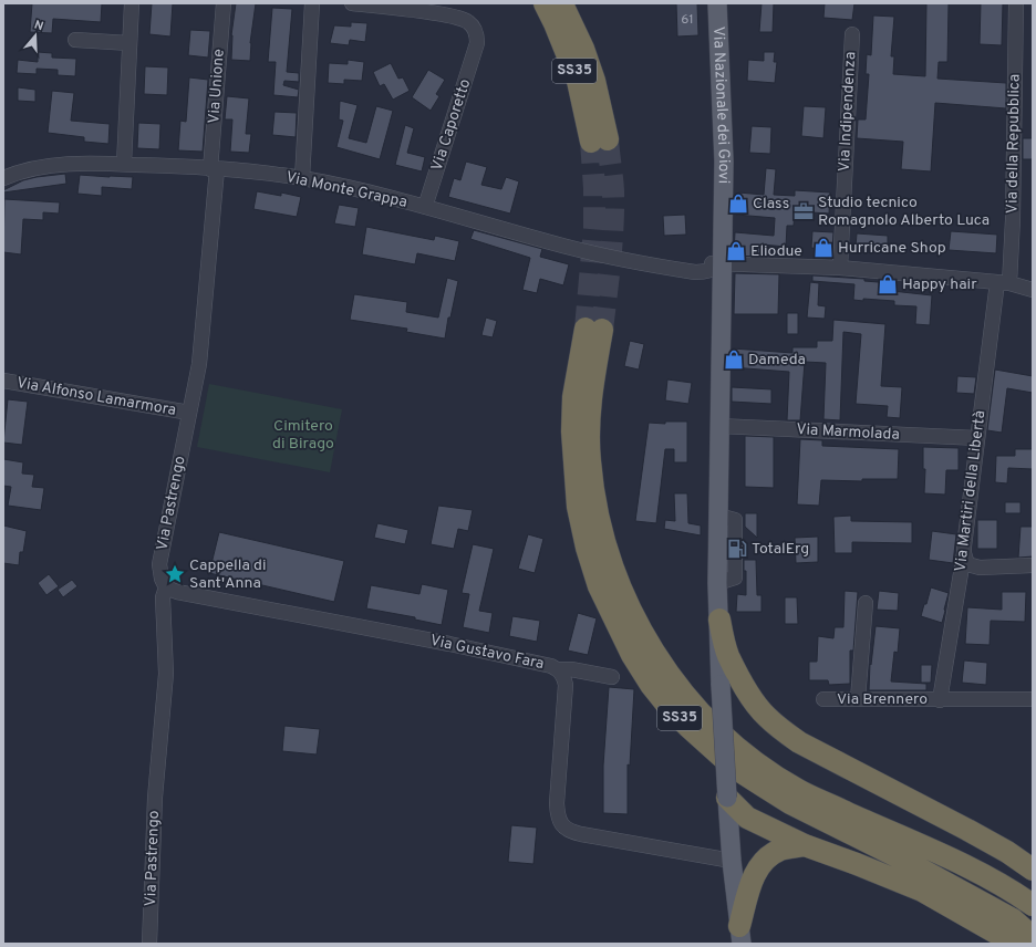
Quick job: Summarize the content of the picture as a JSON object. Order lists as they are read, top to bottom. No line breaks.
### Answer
{"streets":{"highway":["SS35"],"main road":["Via Nazionale dei Giovi"],"street":["Via Unione","Via Indipendenza","Via Caporetto","Via della Repubblica","Via Monte Grappa","Via Alfonso Lamarmora","Via Marmolada","Via Martiri della Libertà","Via Pastrengo","Via Gustavo Fara","Via Brennero"]},"crossings":[["Via Unione","Via Monte Grappa"],["Via Unione","Via Pastrengo"],["Via Nazionale dei Giovi","Via Monte Grappa"],["Via Nazionale dei Giovi","Via Marmolada"],["Via Indipendenza","Via Monte Grappa"],["Via Caporetto","Via Monte Grappa"],["Via della Repubblica","Via Monte Grappa"],["Via della Repubblica","Via Martiri della Libertà"],["Via Monte Grappa","Via Martiri della Libertà"],["Via Monte Grappa","Via Pastrengo"],["Via Alfonso Lamarmora","Via Pastrengo"],["Via Marmolada","Via Martiri della Libertà"],["Via Martiri della Libertà","Via Brennero"],["Via Pastrengo","Via Gustavo Fara"]],"parks":["Cimitero di Birago"],"places":{"shop":["Class","Hurricane Shop","Eliodue","Happy hair","Dameda"],"office":["Studio tecnico Romagnolo Alberto Luca"],"fuel station":["TotalErg"],"place":["Cappella di Sant'Anna"]},"house_numbers":["61"],"north":"top"}
